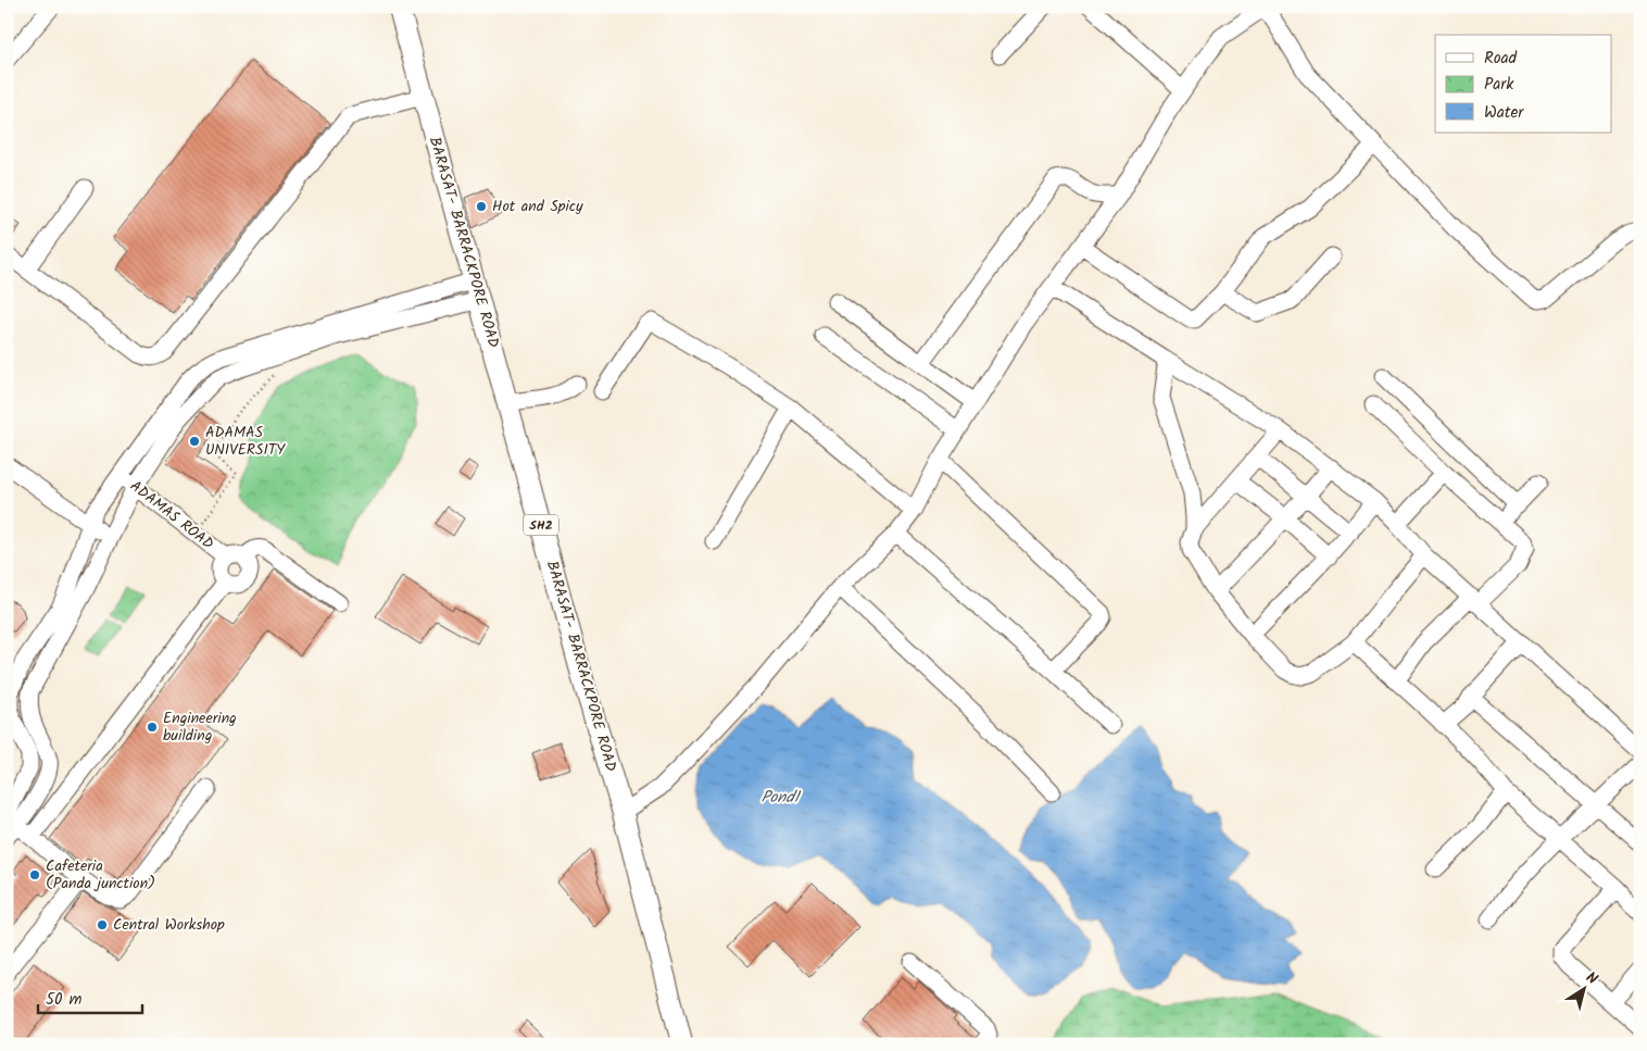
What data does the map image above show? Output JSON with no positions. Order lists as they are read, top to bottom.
{
  "streets": {
    "main road": ["BARASAT- BARRACKPORE ROAD", "SH2"],
    "street": ["ADAMAS ROAD"]
  },
  "water": ["Pond1"],
  "places": [
    "Hot and Spicy",
    "ADAMAS UNIVERSITY",
    "Engineering building",
    "Cafeteria (Panda junction)",
    "Central Workshop"
  ],
  "legend": ["Road", "Park", "Water"],
  "scale_bar": "50 m",
  "north": "top right"
}
